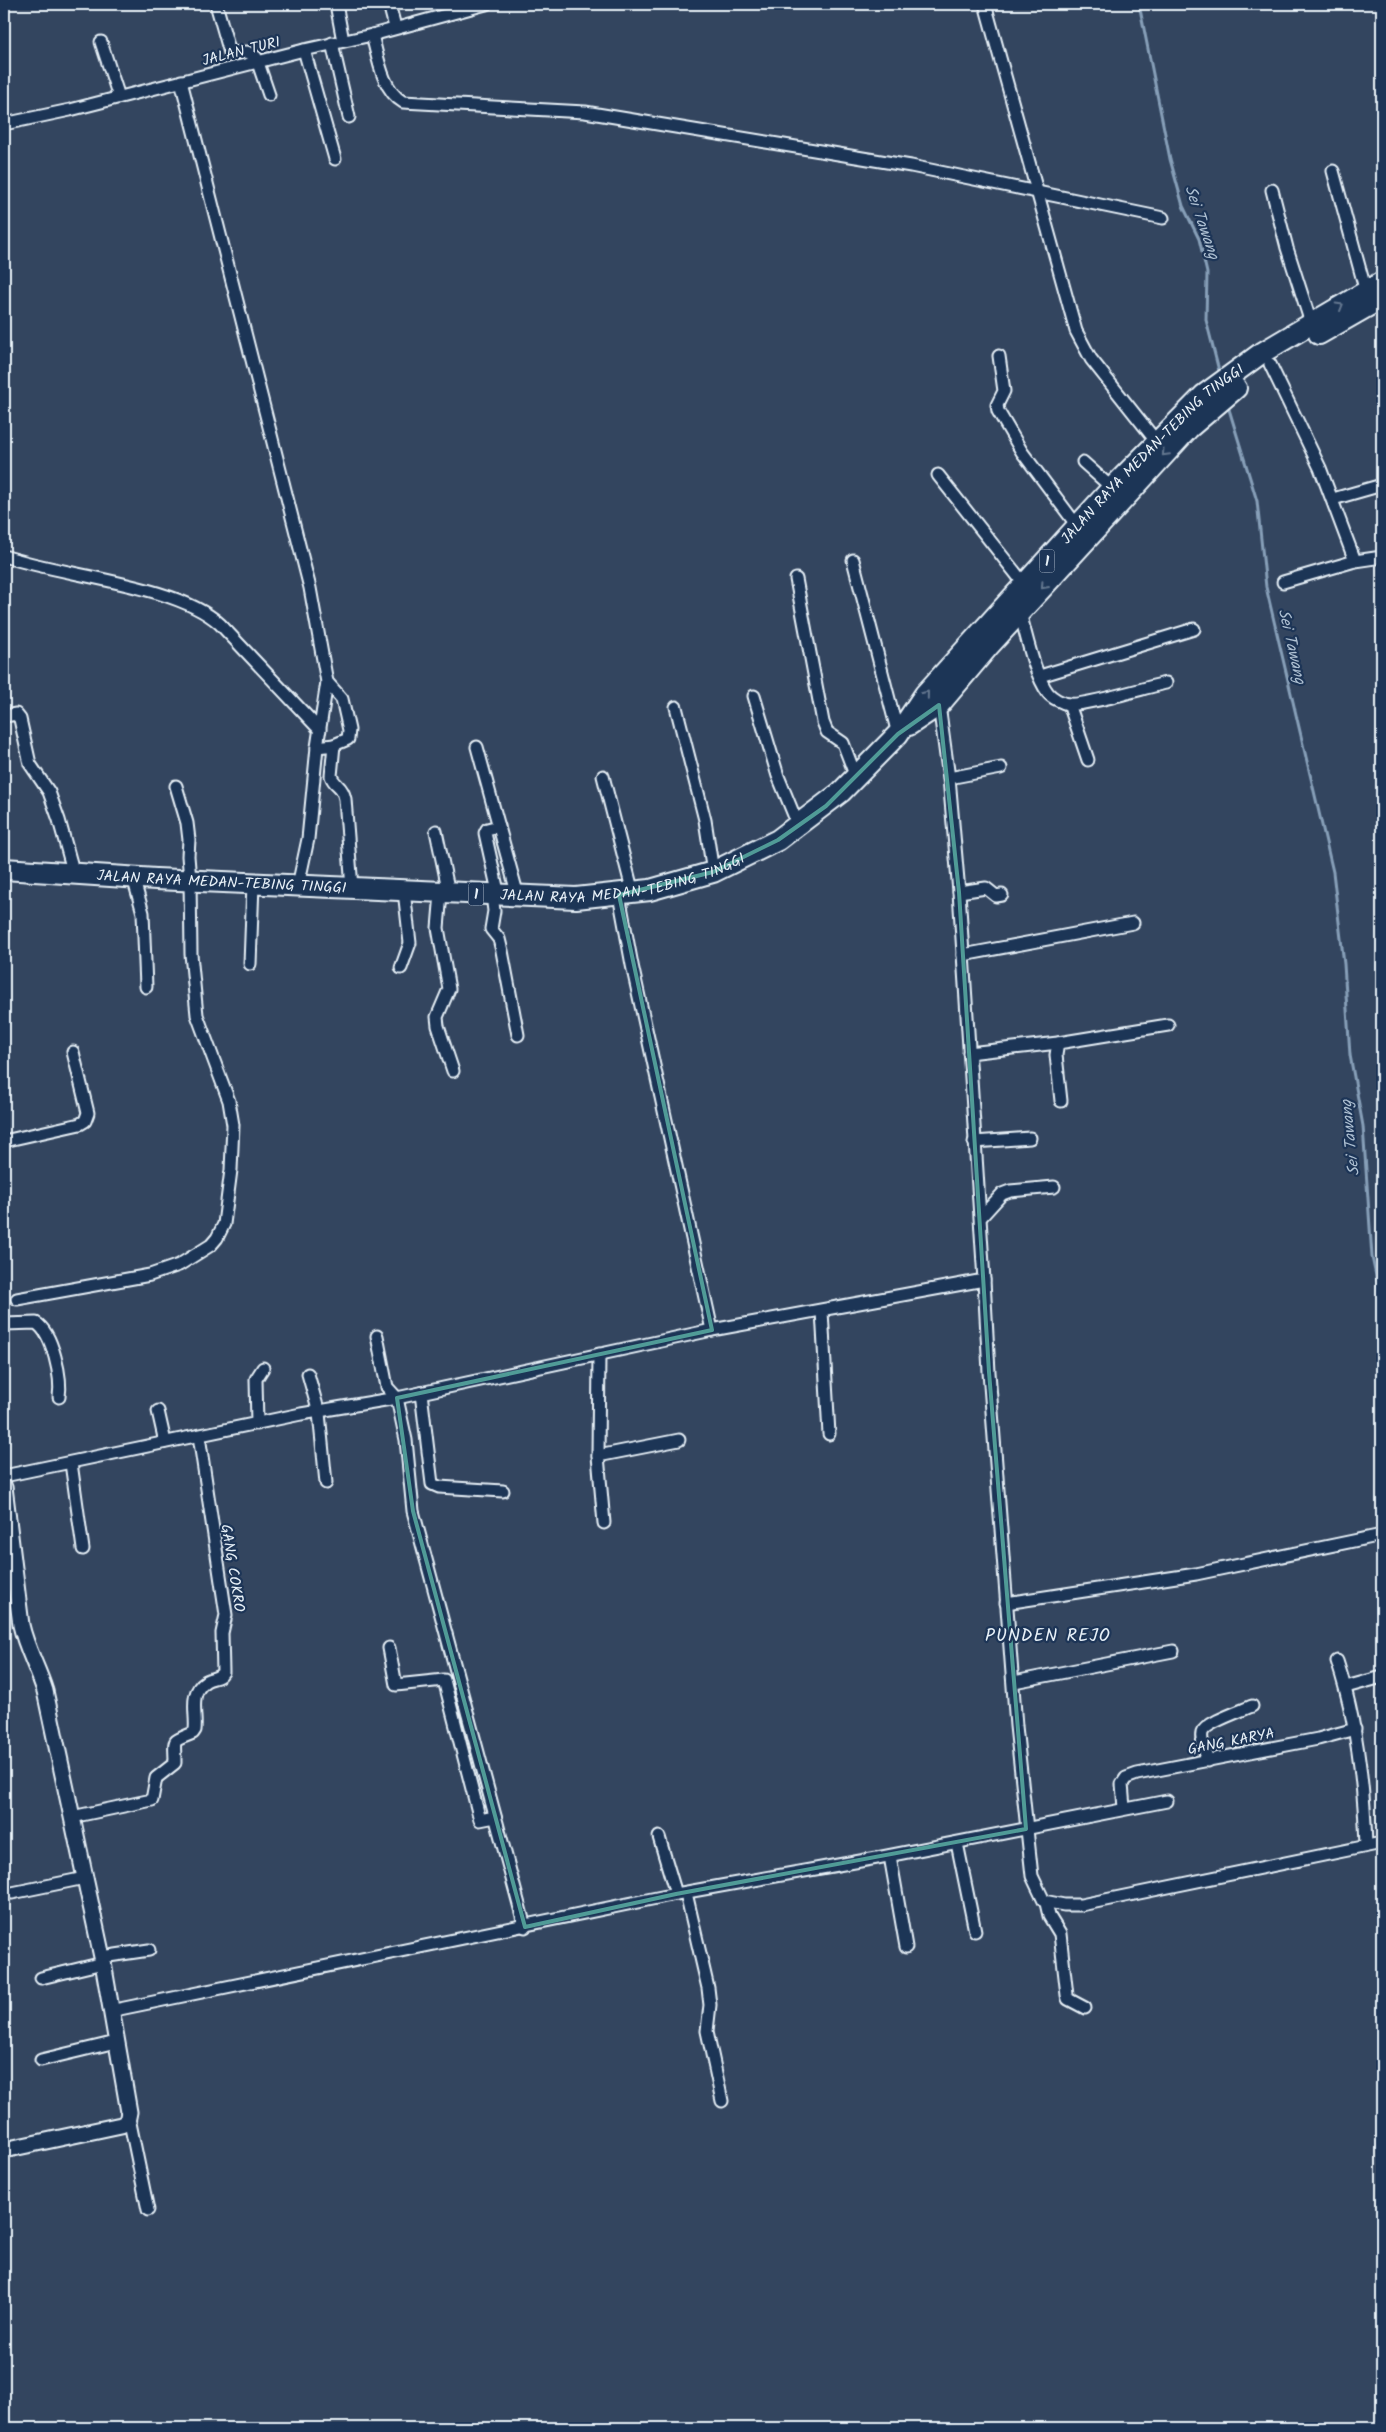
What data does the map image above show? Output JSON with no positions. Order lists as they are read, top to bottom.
{
  "streets": {
    "highway": ["JALAN RAYA MEDAN-TEBING TINGGI", "1"],
    "street": ["JALAN TURI", "GANG COKRO", "GANG KARYA"]
  },
  "districts": ["PUNDEN REJO"],
  "water": ["Sei Tawang"]
}
